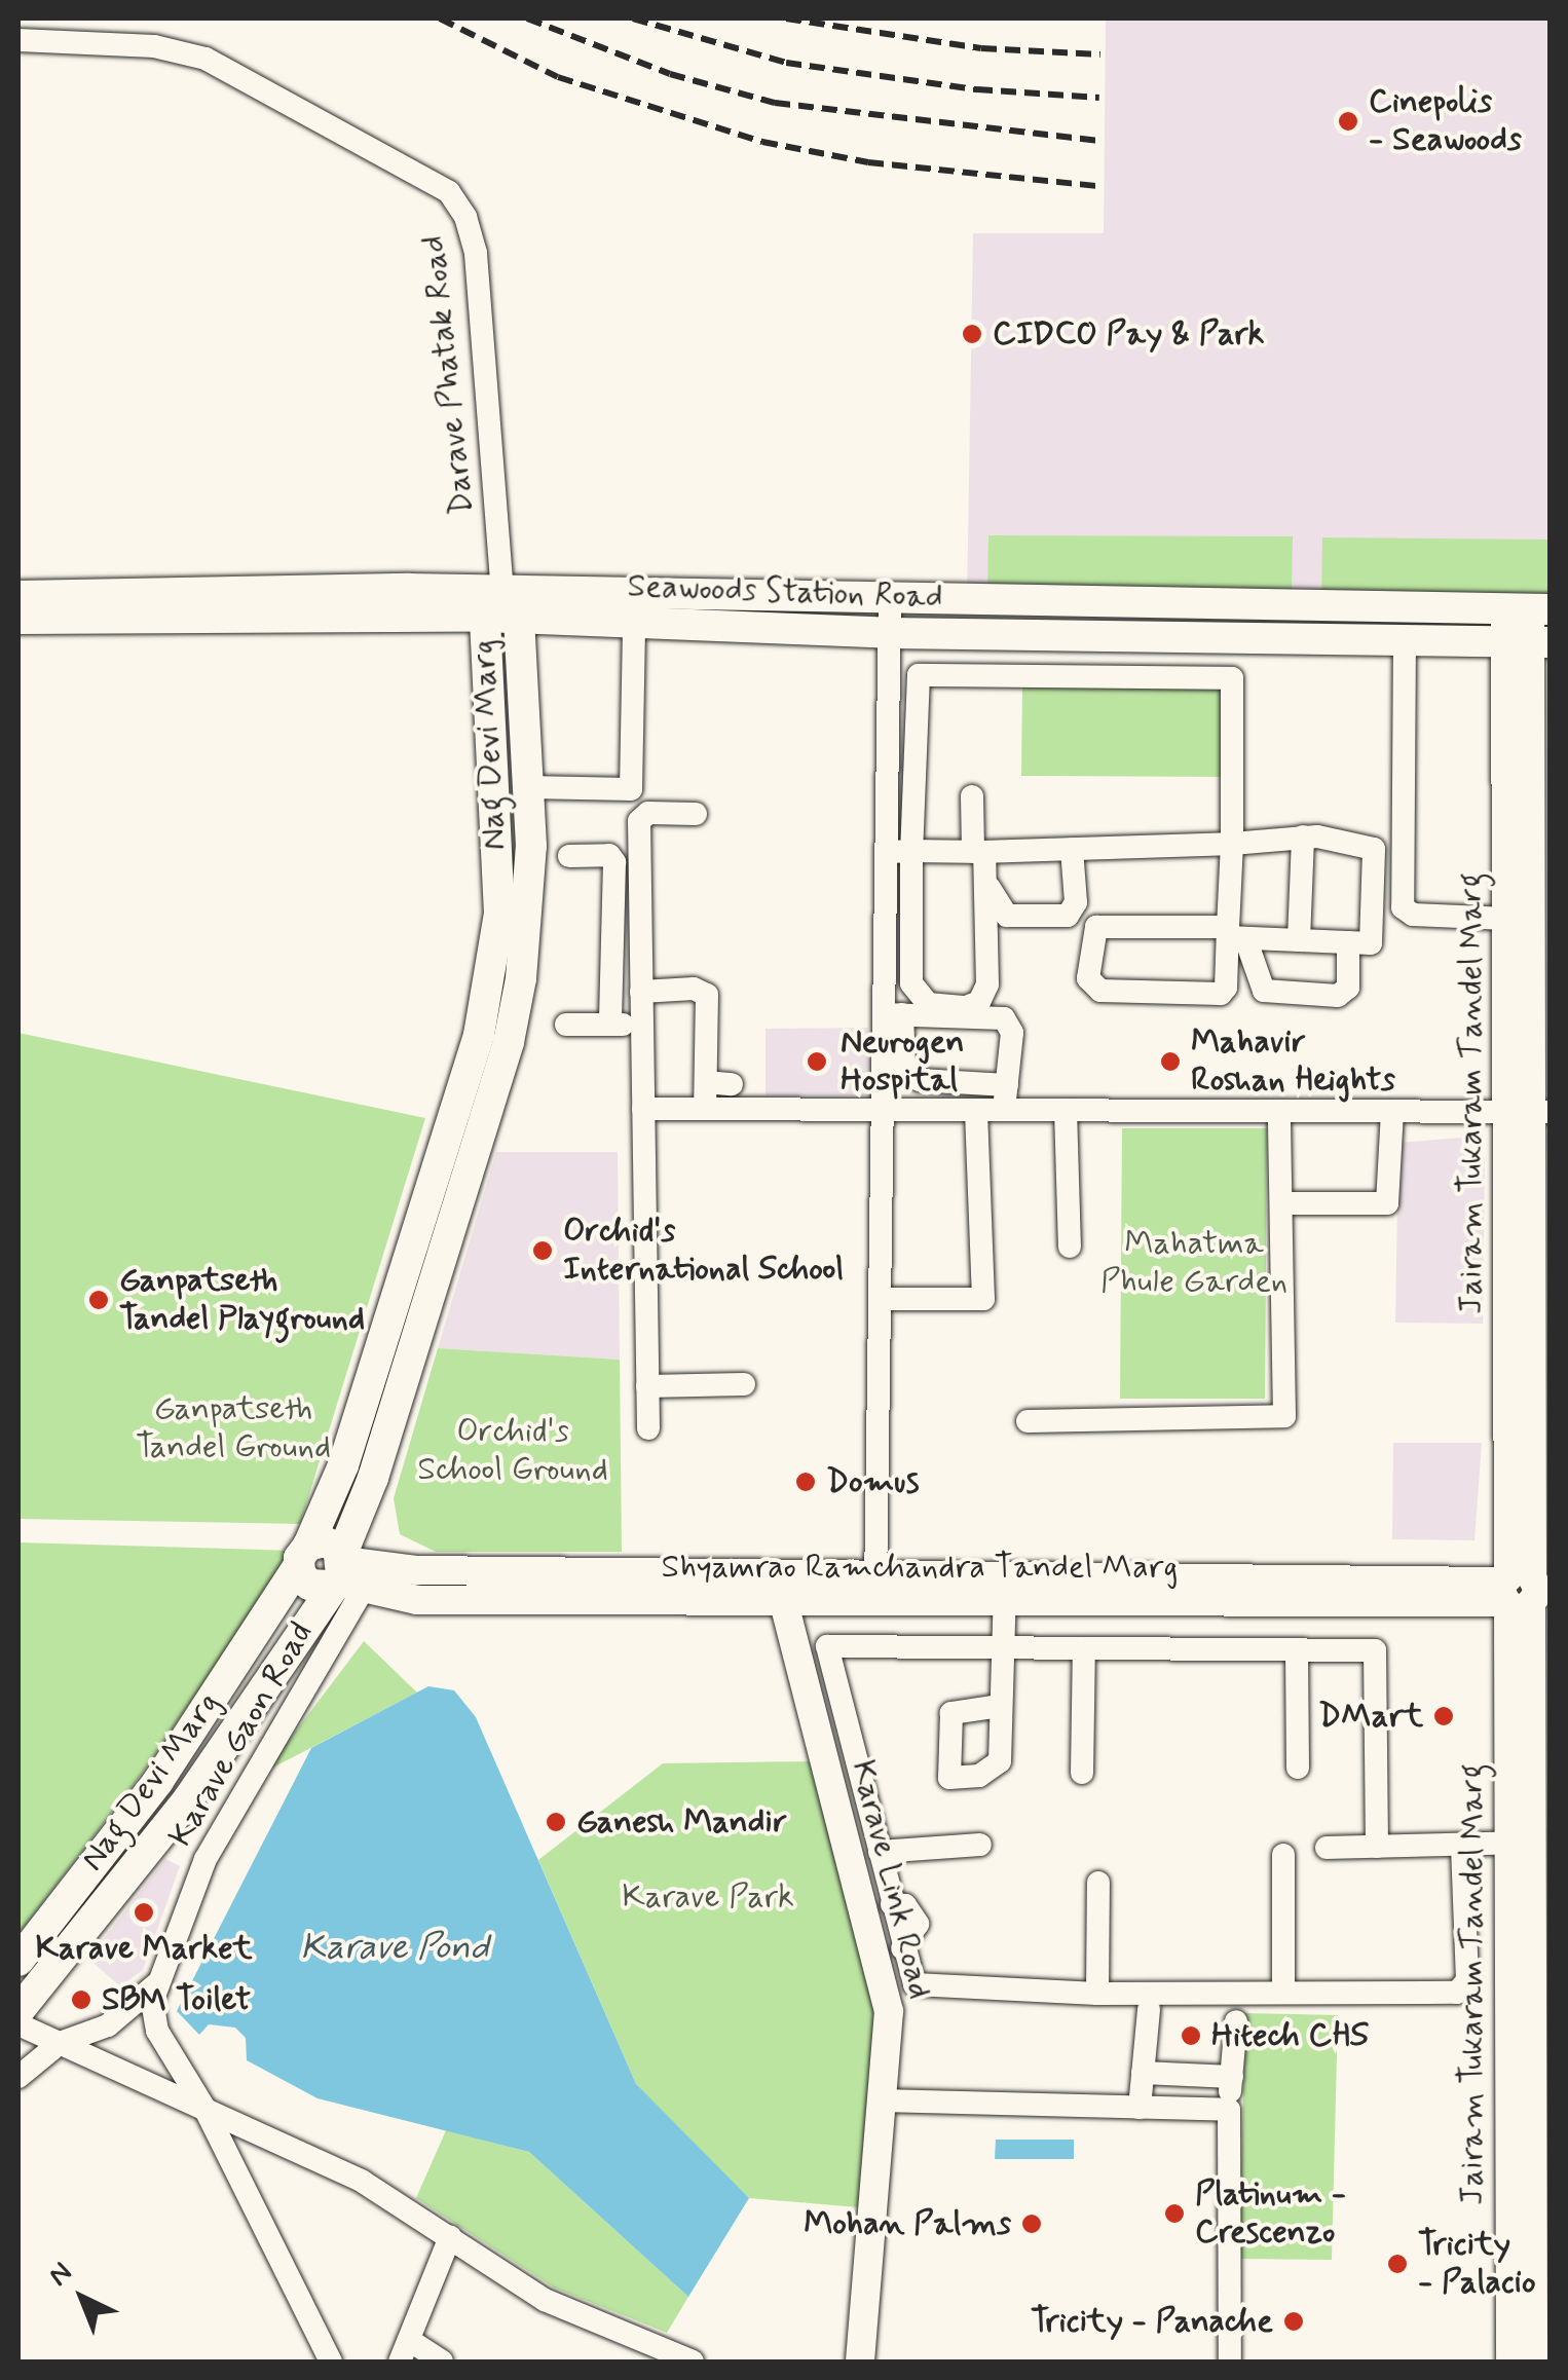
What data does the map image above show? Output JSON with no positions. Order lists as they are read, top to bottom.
{
  "streets": {
    "main road": ["Seawoods Station Road", "Nag Devi Marg"],
    "street": [
      "Darave Phatak Road",
      "Jairam Tukaram Tandel Marg",
      "Shyamrao Ramchandra Tandel Marg",
      "Karave Gaon Road",
      "Karave Link Road"
    ]
  },
  "crossings": [
    ["Darave Phatak Road", "Seawoods Station Road"],
    ["Darave Phatak Road", "Nag Devi Marg"],
    ["Seawoods Station Road", "Nag Devi Marg"],
    ["Seawoods Station Road", "Jairam Tukaram Tandel Marg"],
    ["Nag Devi Marg", "Shyamrao Ramchandra Tandel Marg"],
    ["Nag Devi Marg", "Karave Gaon Road"],
    ["Jairam Tukaram Tandel Marg", "Shyamrao Ramchandra Tandel Marg"],
    ["Shyamrao Ramchandra Tandel Marg", "Karave Gaon Road"],
    ["Shyamrao Ramchandra Tandel Marg", "Karave Link Road"]
  ],
  "water": ["Karave Pond"],
  "parks": [
    "Mahatma Phule Garden",
    "Ganpatseth Tandel Ground",
    "Orchid's School Ground",
    "Karave Park"
  ],
  "places": [
    "Cinepolis - Seawoods",
    "CIDCO Pay & Park",
    "Neurogen Hospital",
    "Mahavir Roshan Heights",
    "Orchid's International School",
    "Ganpatseth Tandel Playground",
    "Domus",
    "DMart",
    "Ganesh Mandir",
    "Karave Market",
    "SBM Toilet",
    "Hitech CHS",
    "Platinum - Crescenzo",
    "Mohan Palms",
    "Tricity - Palacio",
    "Tricity - Panache"
  ],
  "north": "top left"
}
